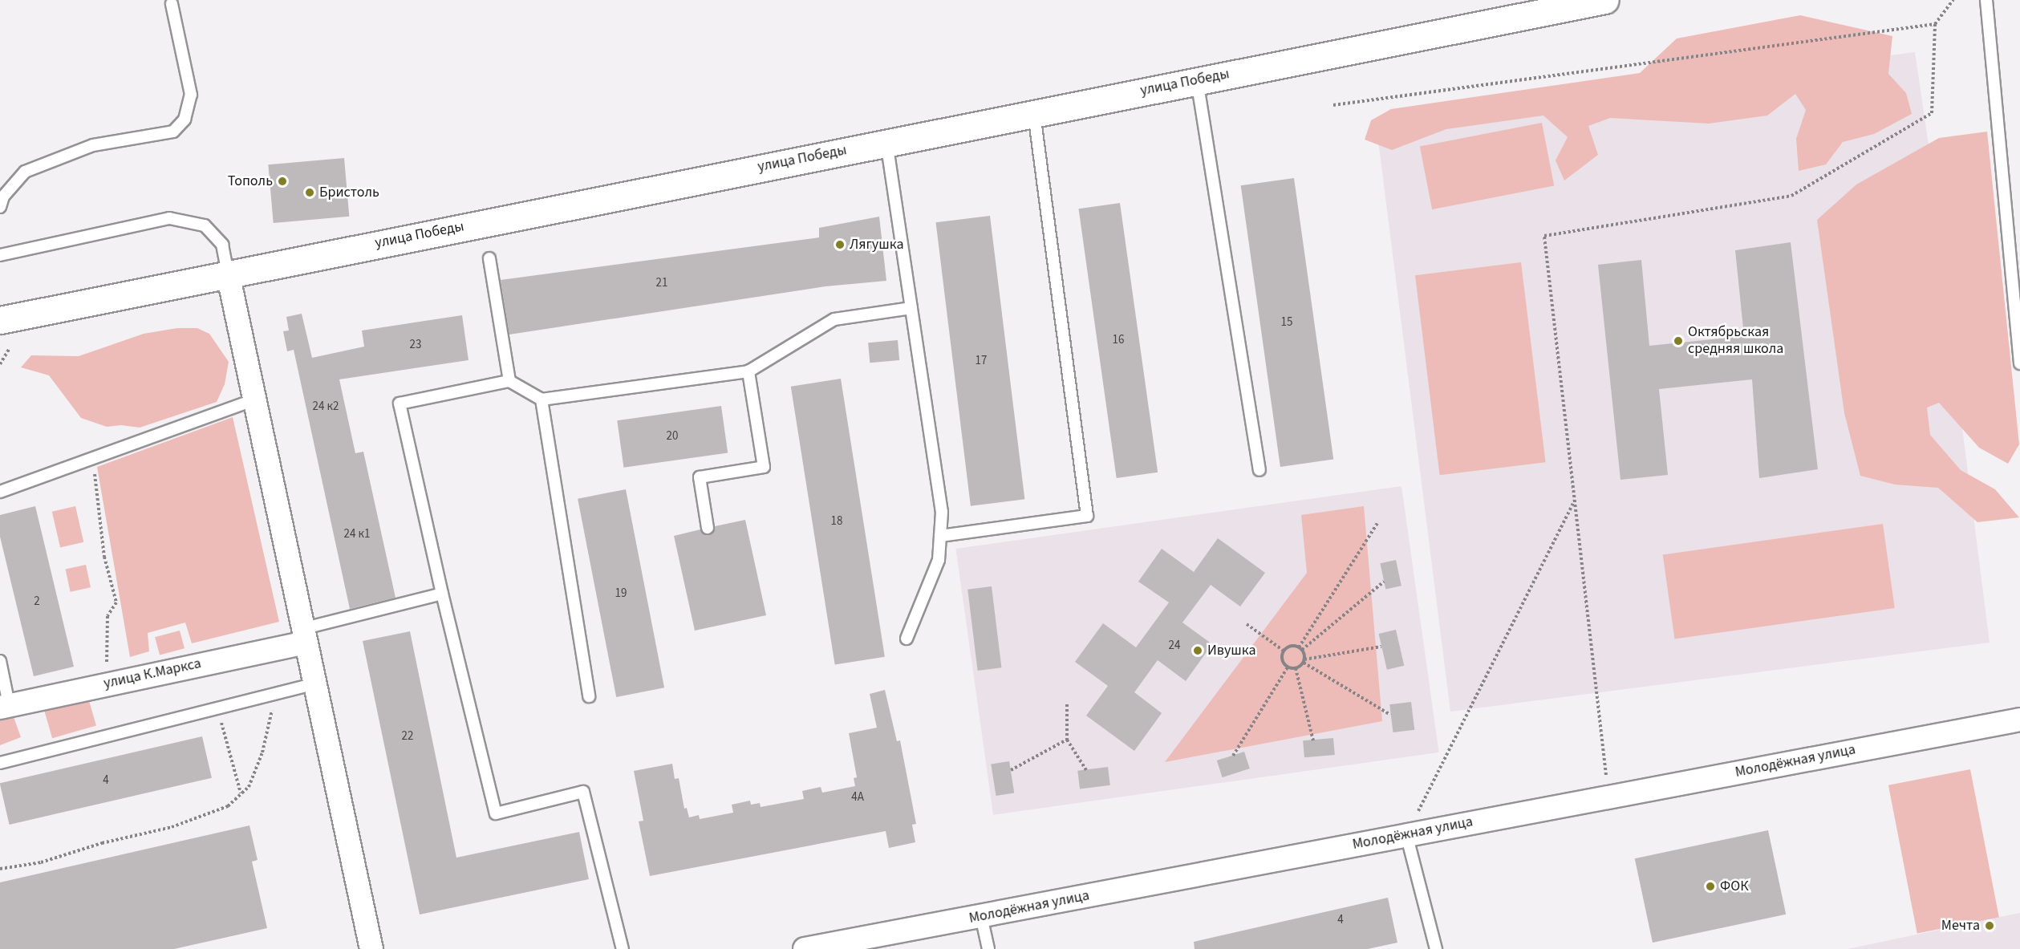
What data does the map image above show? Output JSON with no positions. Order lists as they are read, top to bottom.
{
  "streets": {
    "street": ["улица Победы", "улица К.Маркса", "Молодёжная улица"]
  },
  "places": [
    "Тополь",
    "Бристоль",
    "Лягушка",
    "Октябрьская средняя школа",
    "Ивушка",
    "ФОК",
    "Мечта"
  ],
  "house_numbers": [
    "21",
    "15",
    "16",
    "23",
    "17",
    "24 к2",
    "20",
    "18",
    "24 к1",
    "19",
    "2",
    "24",
    "22",
    "4",
    "4А",
    "4"
  ]
}
